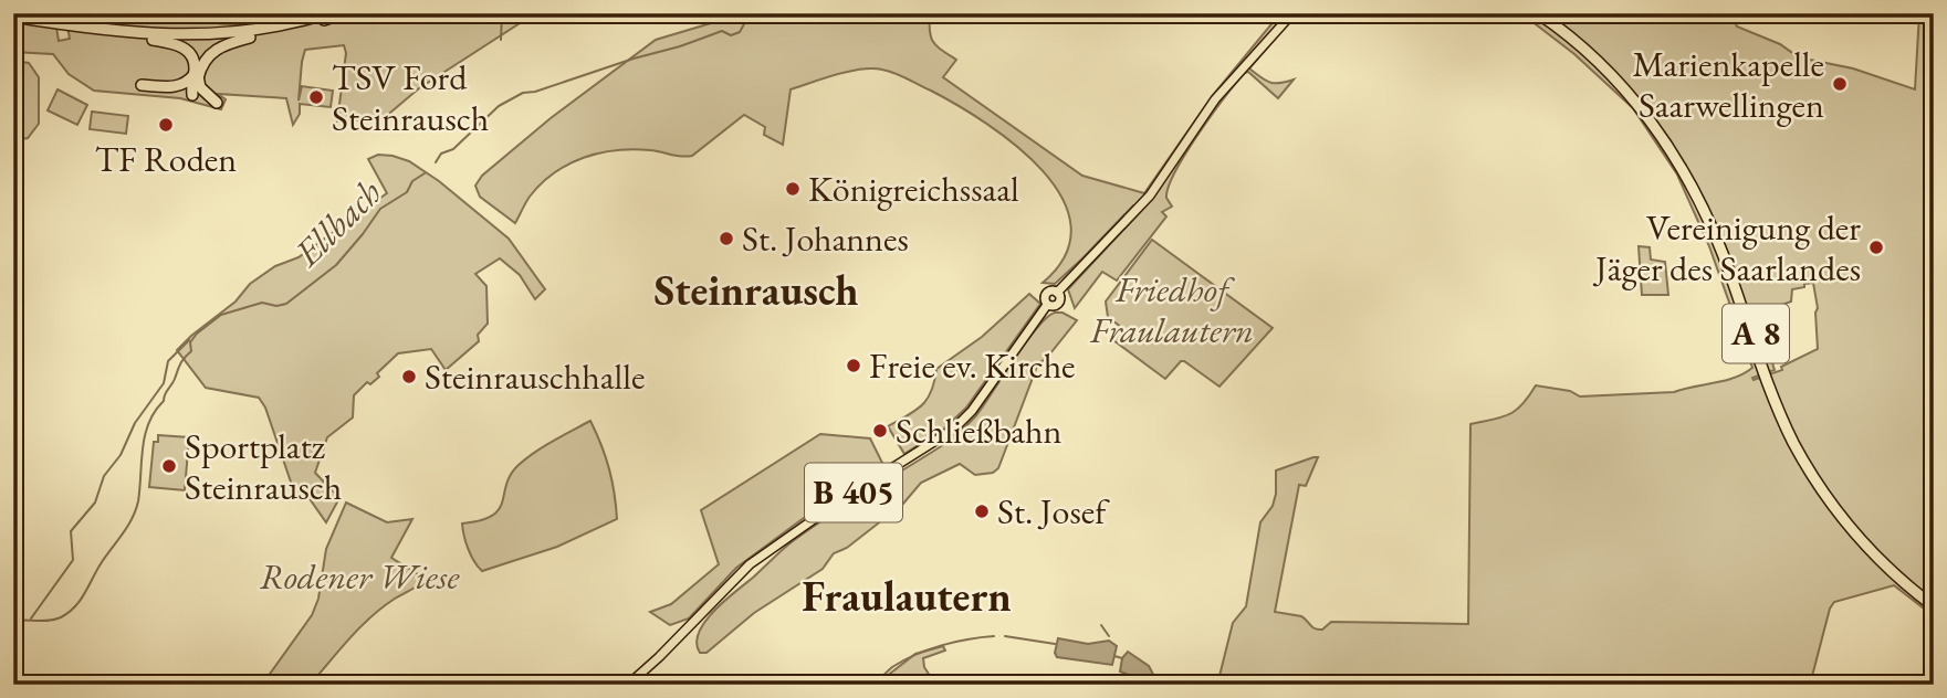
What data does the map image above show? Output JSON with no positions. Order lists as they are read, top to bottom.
{
  "streets": {
    "highway": ["A 8"],
    "main road": ["B 405"]
  },
  "districts": ["Steinrausch", "Fraulautern"],
  "water": ["Ellbach"],
  "parks": ["Friedhof Fraulautern", "Rodener Wiese"],
  "places": [
    "Marienkapelle Saarwellingen",
    "TSV Ford Steinrausch",
    "TF Roden",
    "Königreichssaal",
    "St. Johannes",
    "Vereinigung der Jäger des Saarlandes",
    "Freie ev. Kirche",
    "Steinrauschhalle",
    "Schließbahn",
    "Sportplatz Steinrausch",
    "St. Josef"
  ]
}
